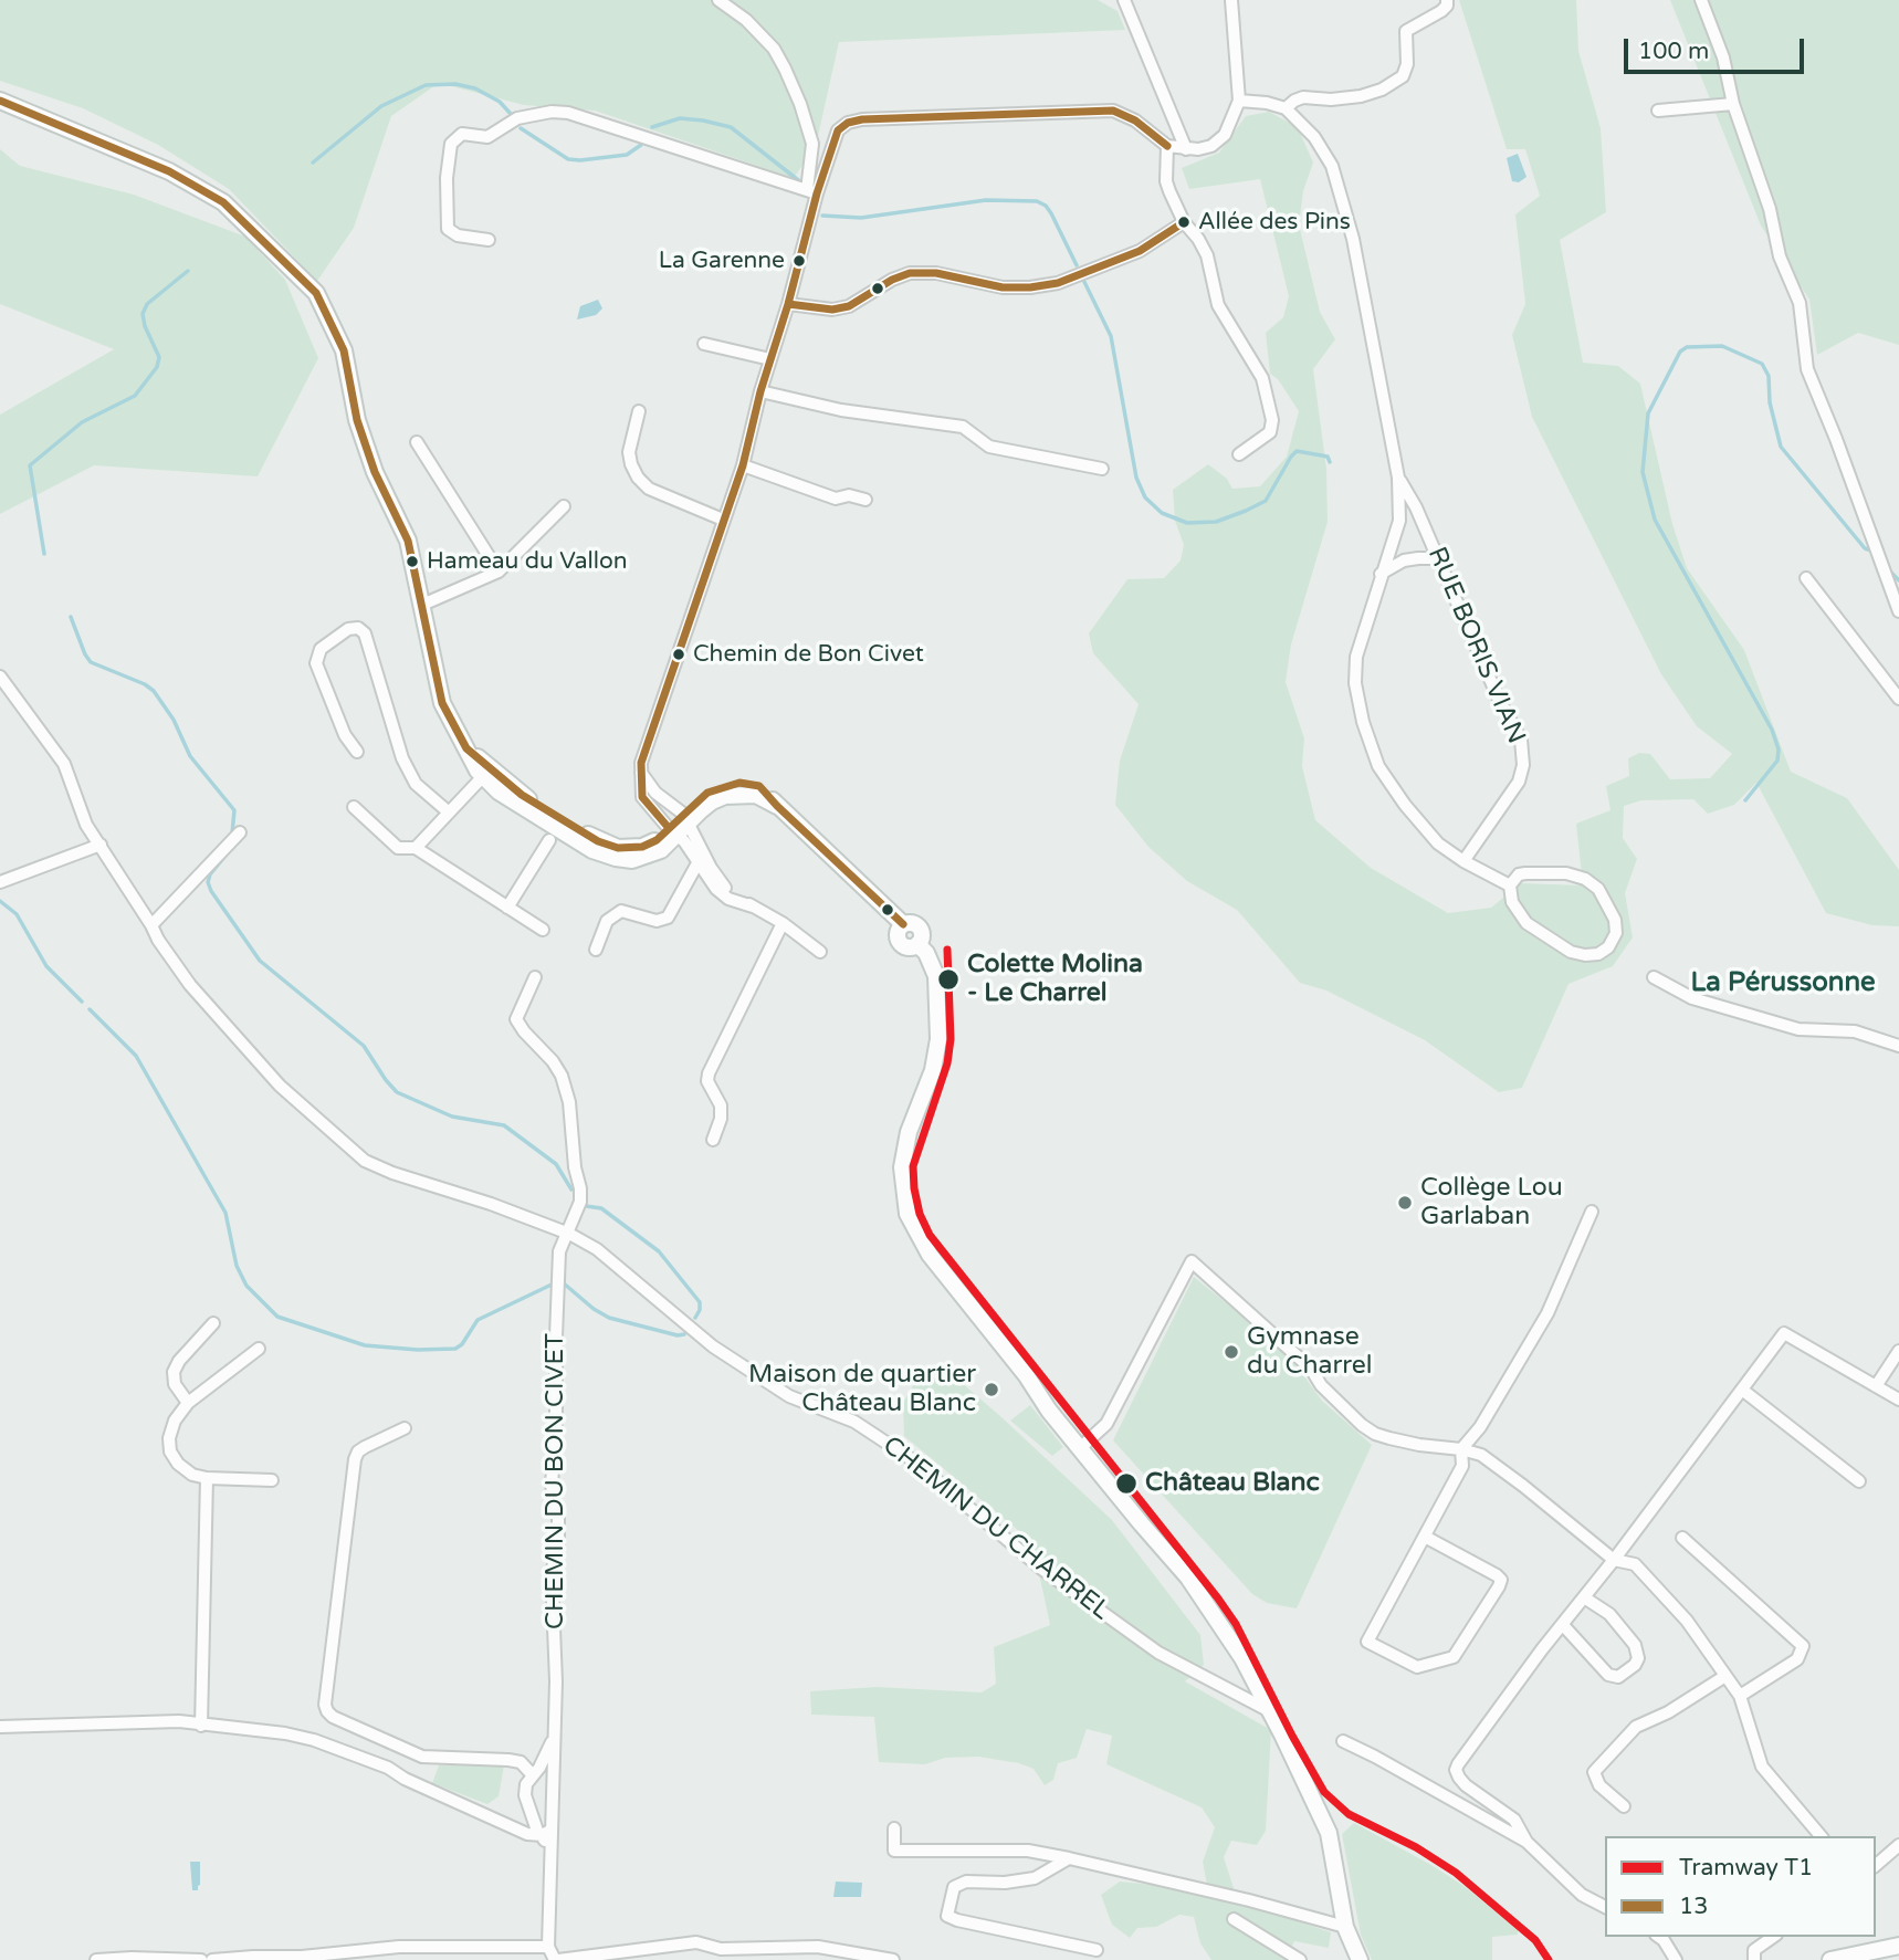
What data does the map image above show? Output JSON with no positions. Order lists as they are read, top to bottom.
{
  "streets": {
    "street": ["RUE BORIS VIAN", "CHEMIN DU BON CIVET", "CHEMIN DU CHARREL"]
  },
  "crossings": [
    ["CHEMIN DU BON CIVET", "CHEMIN DU CHARREL"]
  ],
  "districts": ["La Pérussonne"],
  "places": [
    "Allée des Pins",
    "La Garenne",
    "Hameau du Vallon",
    "Chemin de Bon Civet",
    "Colette Molina - Le Charrel",
    "Collège Lou Garlaban",
    "Gymnase du Charrel",
    "Maison de quartier Château Blanc",
    "Château Blanc"
  ],
  "lines": ["transit line 13", "tram line T1"],
  "legend": ["Tramway T1", "13"],
  "scale_bar": "100 m"
}
